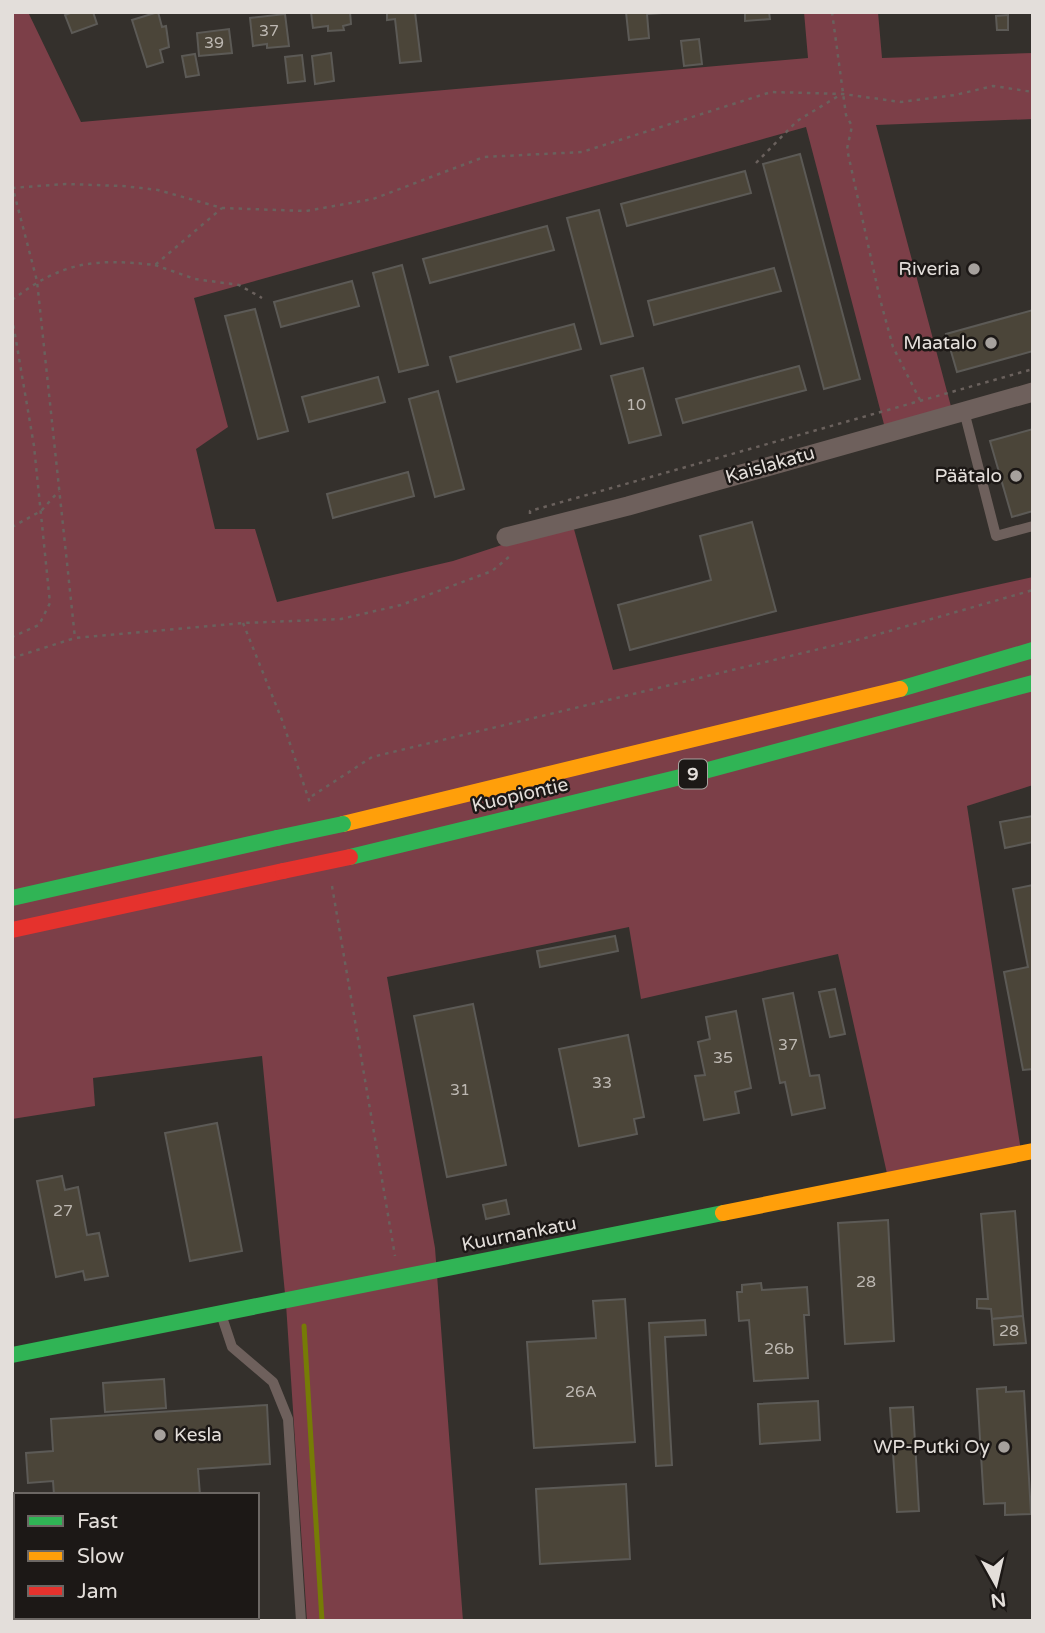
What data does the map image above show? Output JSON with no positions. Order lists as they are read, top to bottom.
{
  "streets": {
    "main road": ["9", "Kuopiontie", "Kuurnankatu"],
    "street": ["Kaislakatu"]
  },
  "places": [
    "Riveria",
    "Maatalo",
    "Päätalo",
    "Kesla",
    "WP-Putki Oy"
  ],
  "house_numbers": [
    "37",
    "39",
    "10",
    "37",
    "35",
    "33",
    "31",
    "27",
    "28",
    "28",
    "26b",
    "26A"
  ],
  "legend": ["Fast", "Slow", "Jam"],
  "north": "bottom"
}
